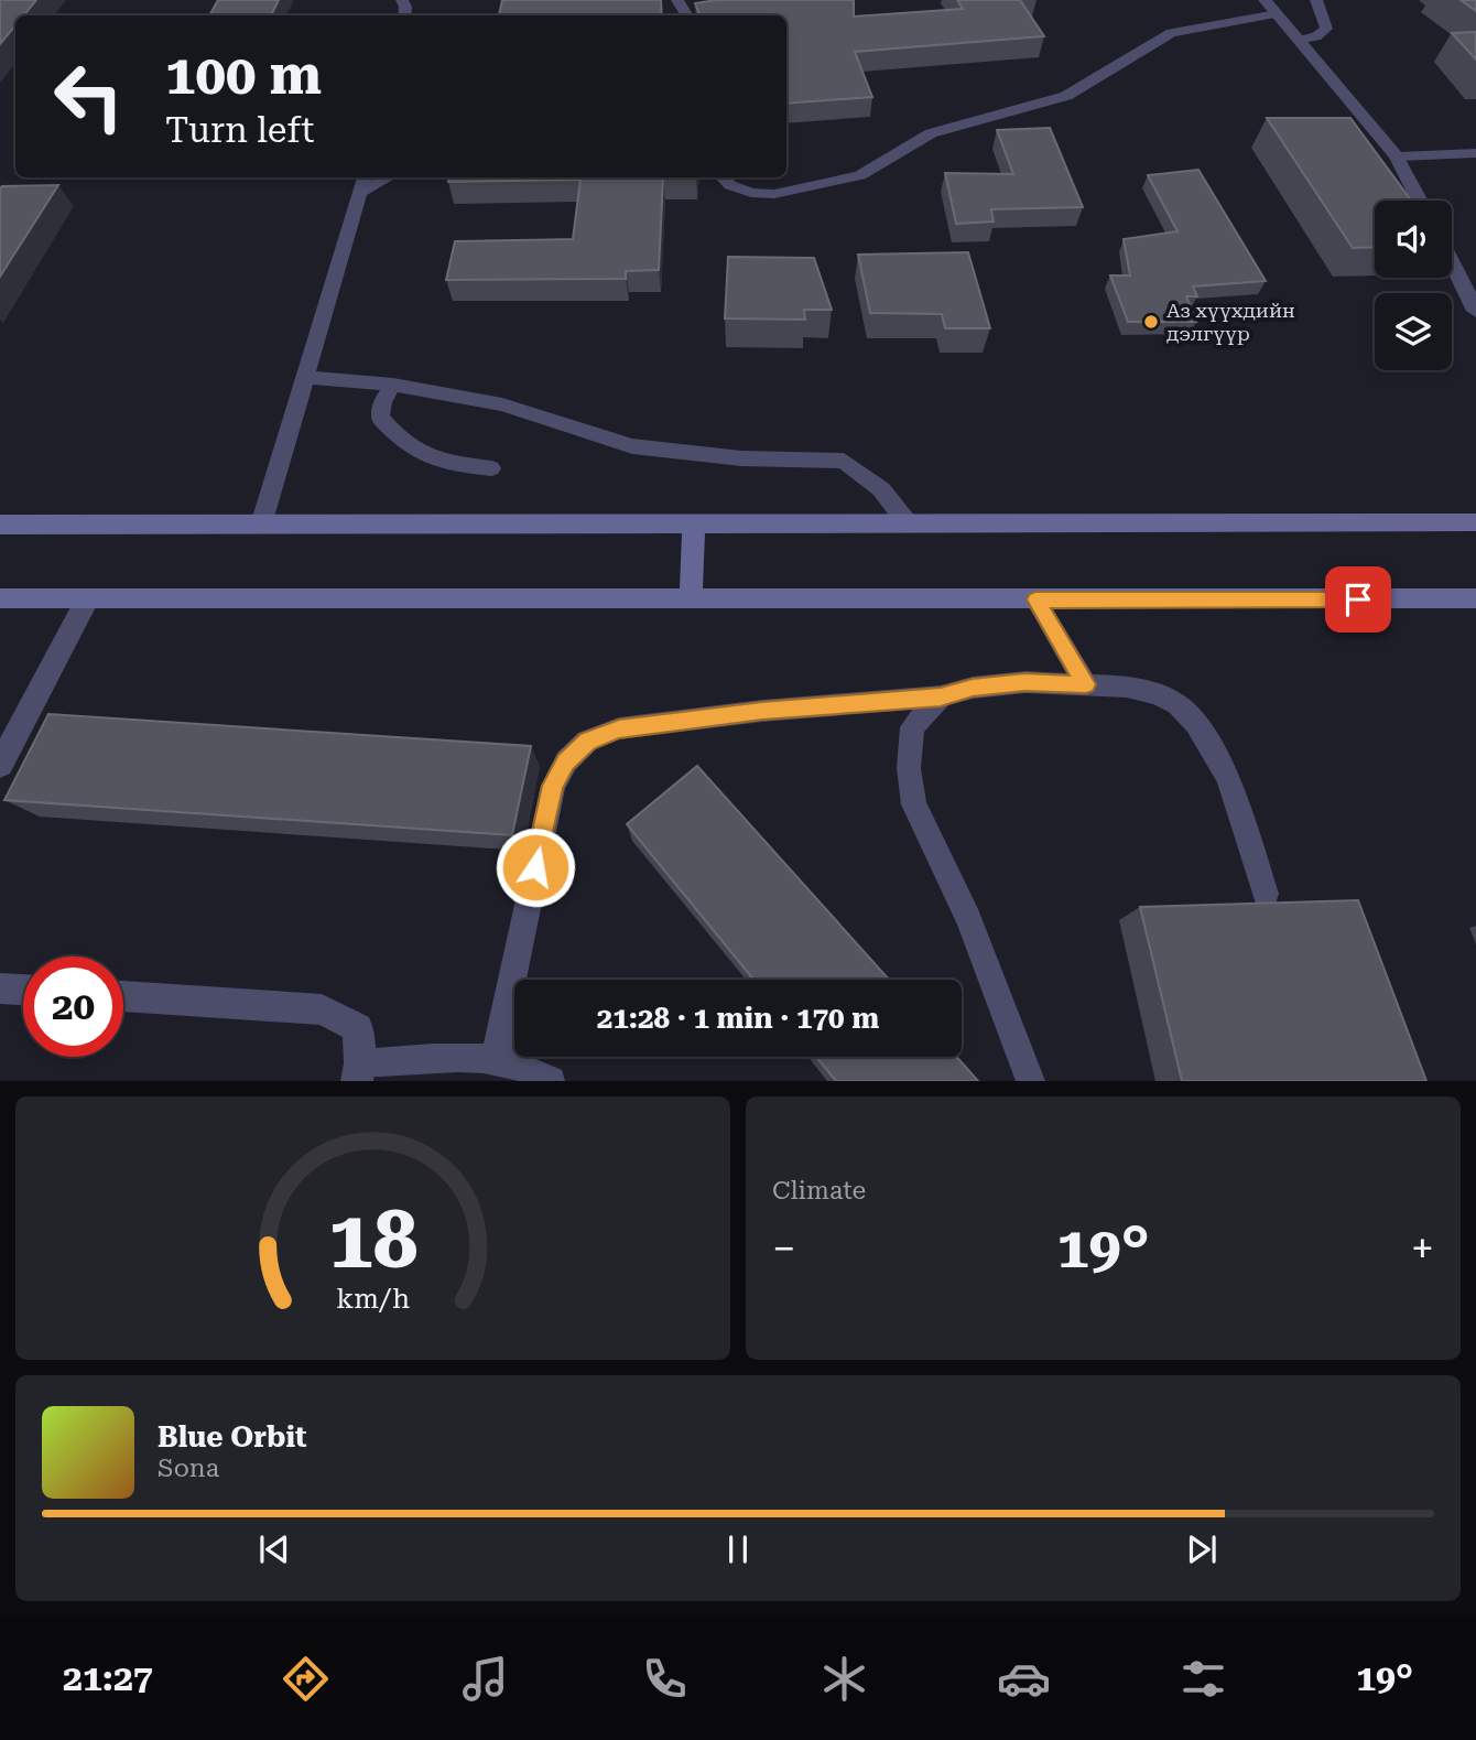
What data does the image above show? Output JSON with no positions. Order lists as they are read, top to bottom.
{
  "places": ["Аз хүүхдийн дэлгүүр"],
  "page": {
    "turn": ["100 m", "Turn left"],
    "limit": "20",
    "trip": "21:28 · 1 min · 170 m",
    "tile": "Climate",
    "heat": ["−", "19°", "+"],
    "song": ["Blue Orbit", "Sona"],
    "tabs": ["21:27", "19°"],
    "gauge": ["18", "km/h"]
  }
}
